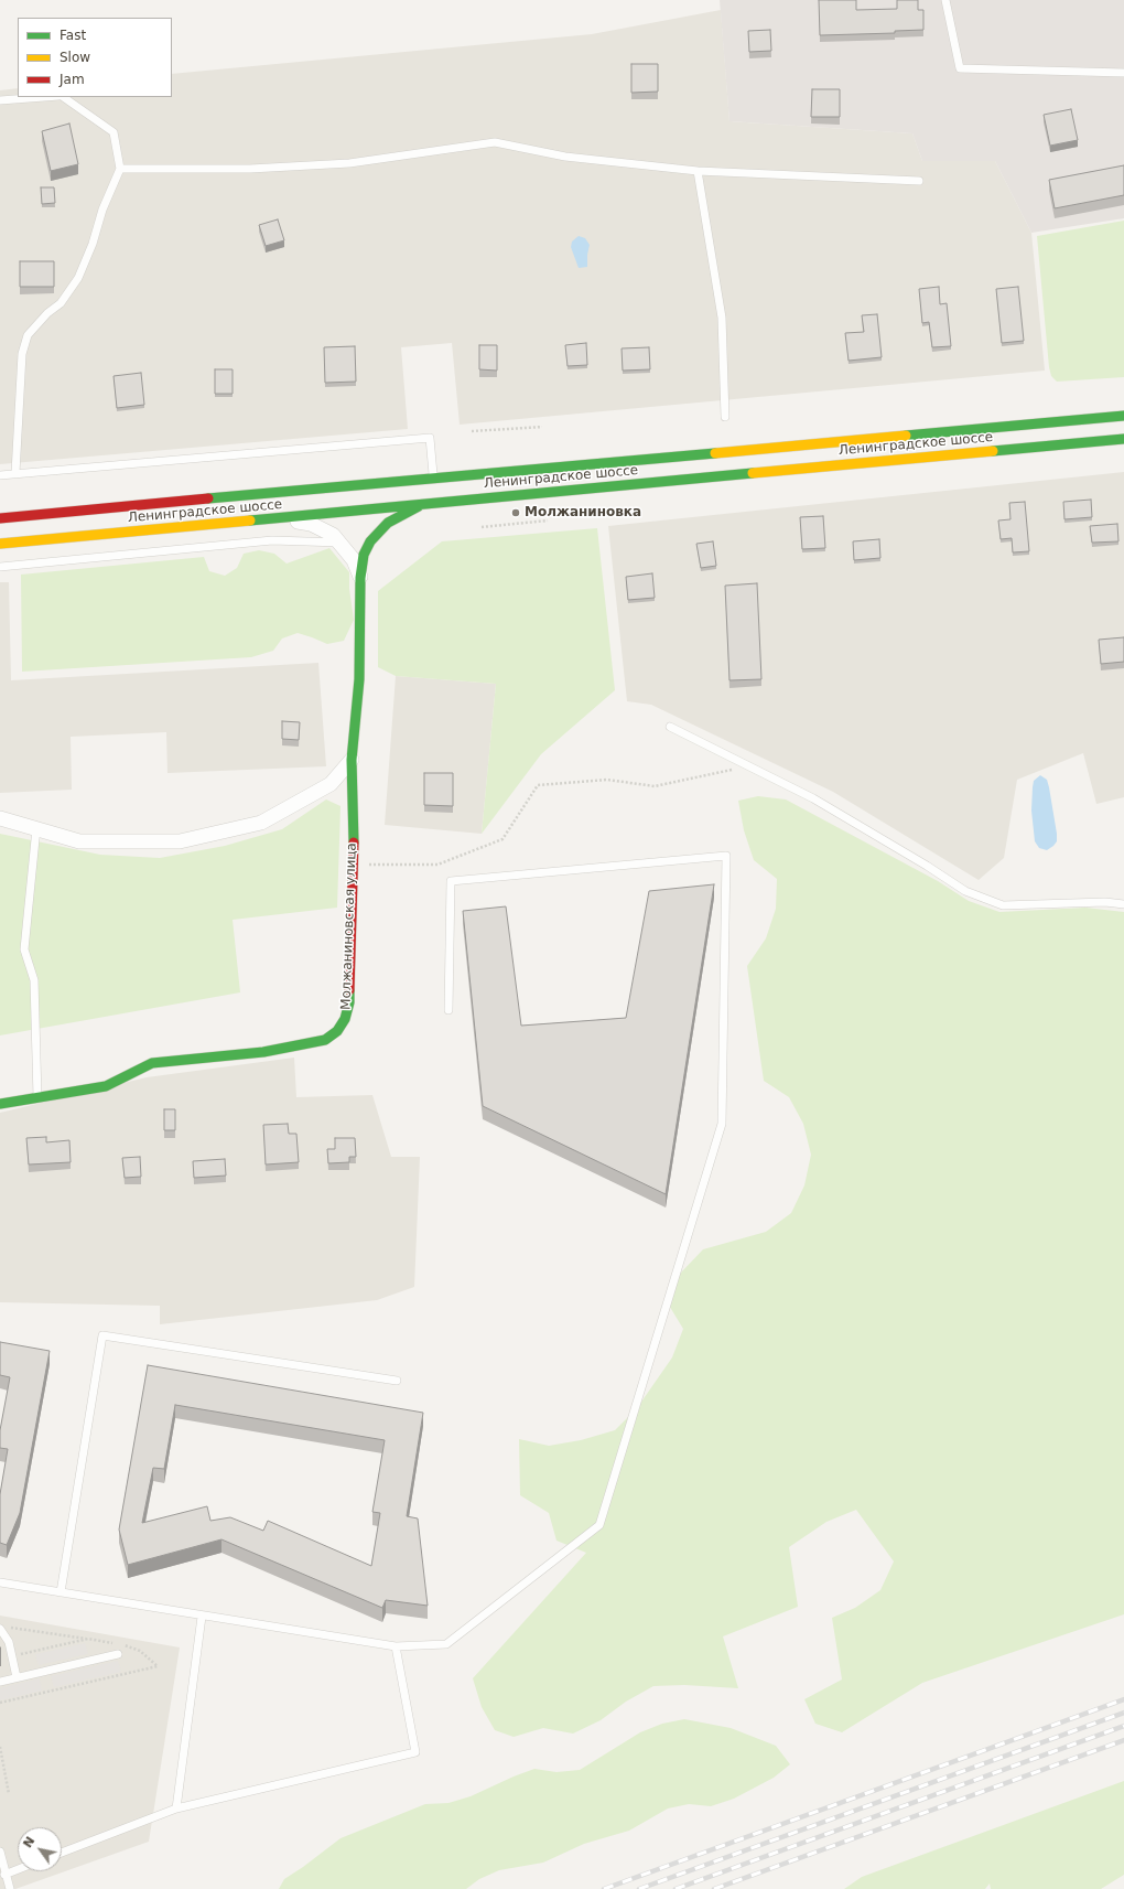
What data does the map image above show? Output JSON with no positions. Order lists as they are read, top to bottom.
{
  "streets": {
    "main road": ["Ленинградское шоссе", "Молжаниновская улица"]
  },
  "crossings": [
    ["Ленинградское шоссе", "Молжаниновская улица"]
  ],
  "places": ["Молжаниновка"],
  "legend": ["Fast", "Slow", "Jam"],
  "north": "top left"
}
